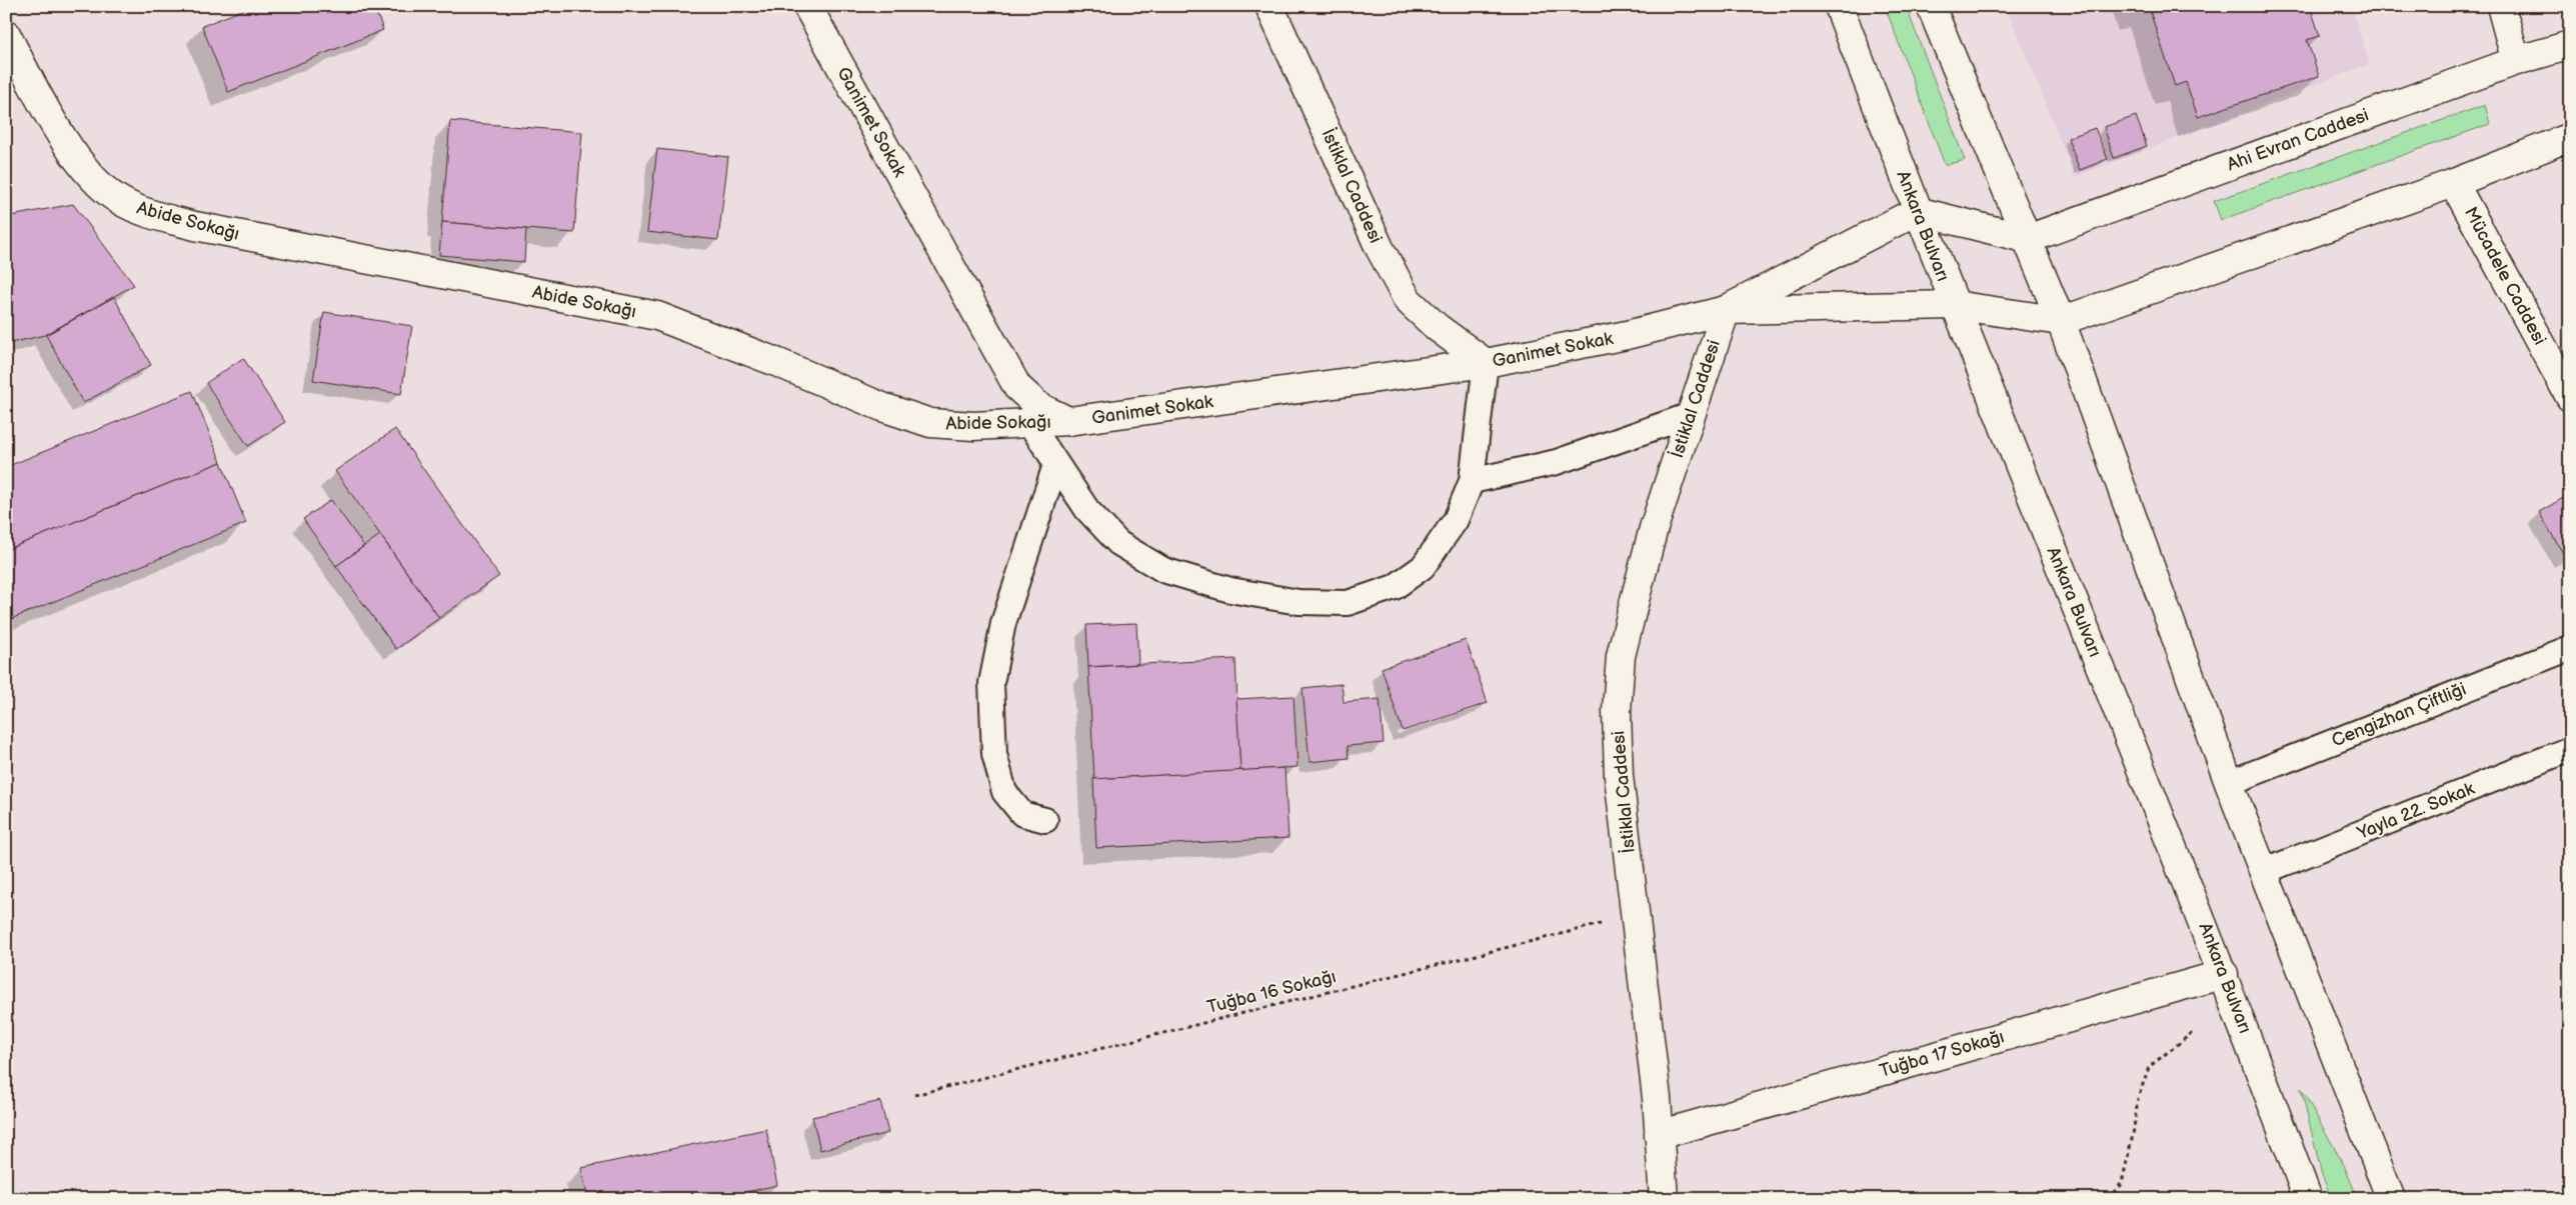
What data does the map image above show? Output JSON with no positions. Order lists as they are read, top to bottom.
{
  "streets": {
    "street": [
      "Ganimet Sokak",
      "Ahi Evran Caddesi",
      "İstiklal Caddesi",
      "Abide Sokağı",
      "Ankara Bulvarı",
      "Mücadele Caddesi",
      "Tuğba 17 Sokağı"
    ],
    "lane": ["Cengizhan Çiftliği", "Yayla 22. Sokak"],
    "path": ["Tuğba 16 Sokağı"]
  },
  "crossings": [
    ["Ganimet Sokak", "İstiklal Caddesi"],
    ["Ganimet Sokak", "Abide Sokağı"],
    ["Ganimet Sokak", "Ankara Bulvarı"],
    ["İstiklal Caddesi", "Tuğba 16 Sokağı"],
    ["İstiklal Caddesi", "Tuğba 17 Sokağı"],
    ["Ankara Bulvarı", "Tuğba 17 Sokağı"]
  ]
}
